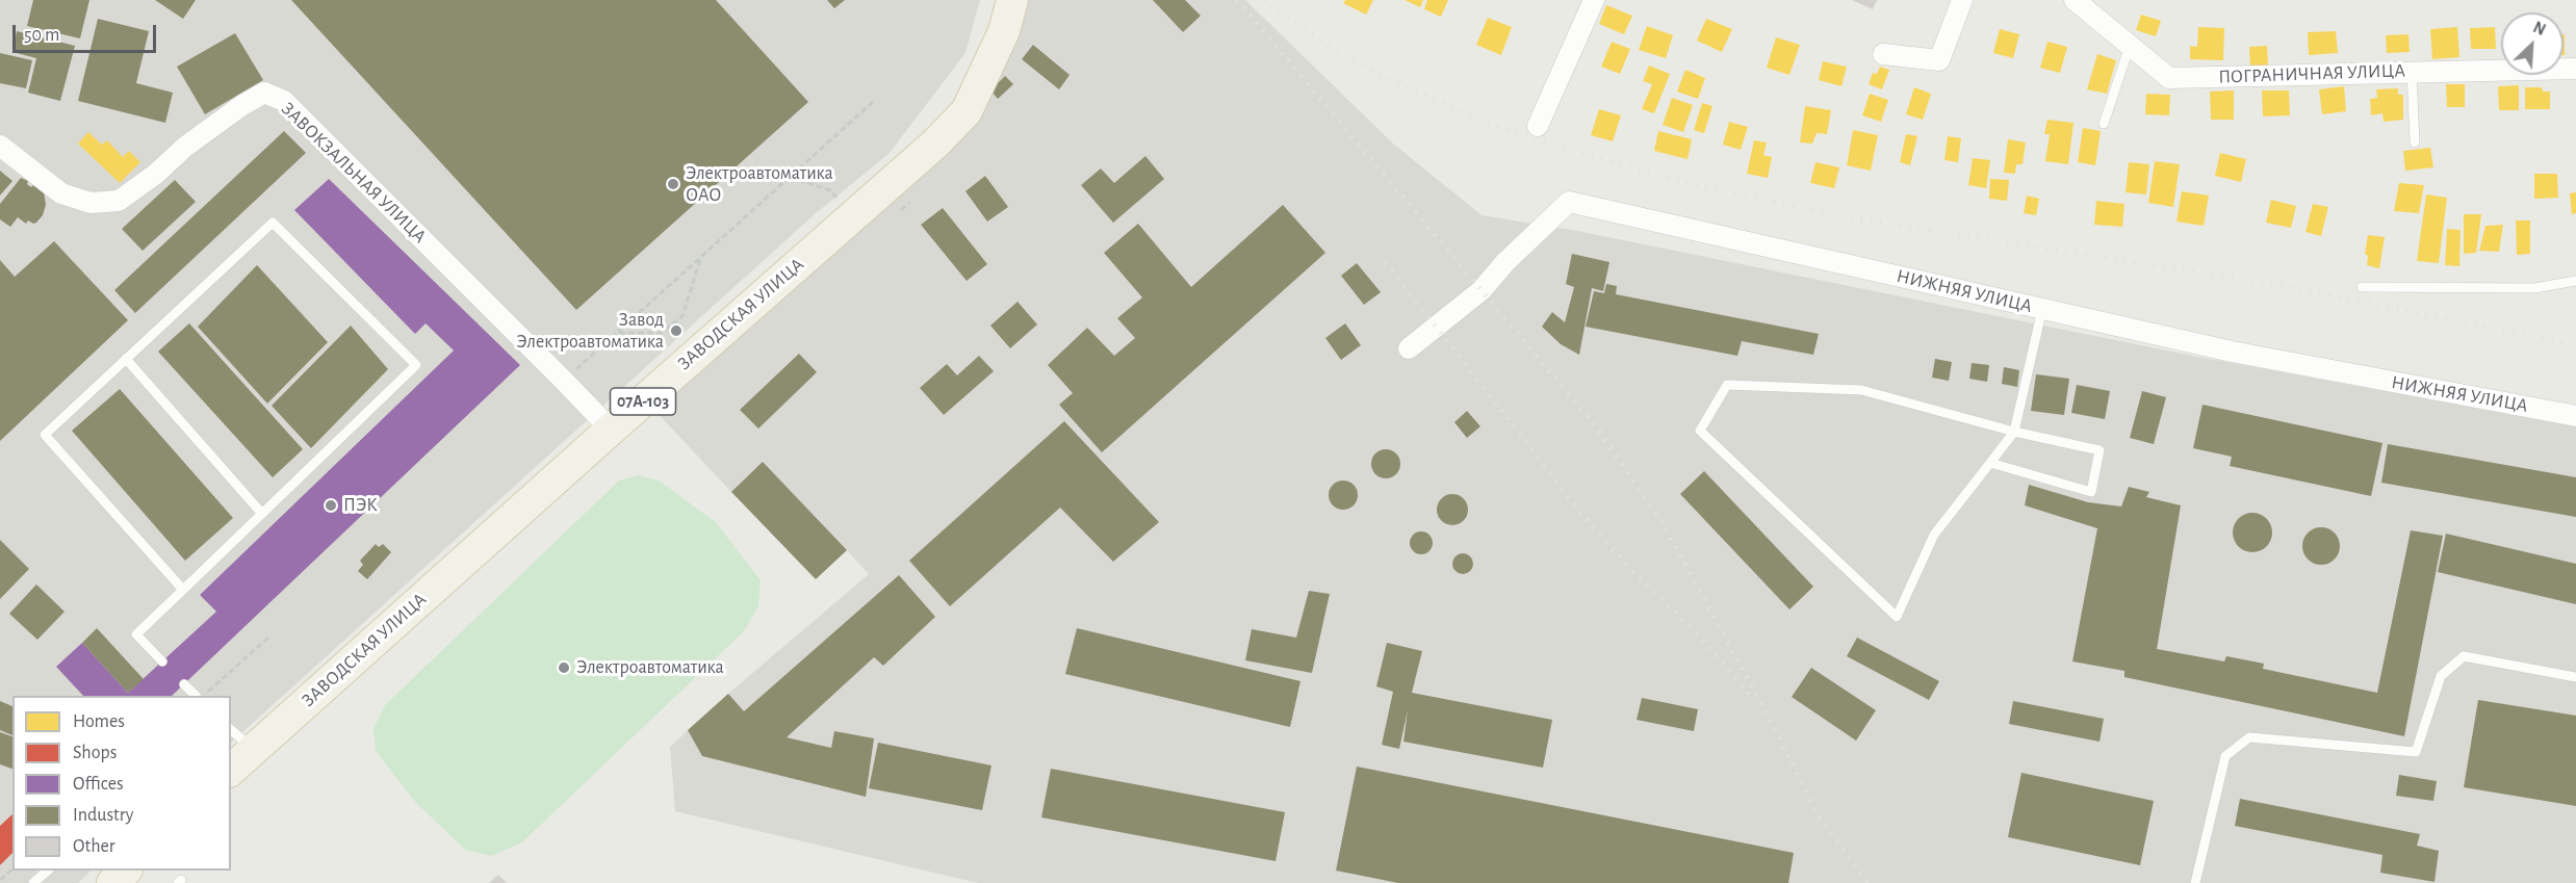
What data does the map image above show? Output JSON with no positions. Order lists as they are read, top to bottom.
{
  "streets": {
    "main road": ["ЗАВОДСКАЯ УЛИЦА", "07А-103"],
    "street": ["ПОГРАНИЧНАЯ УЛИЦА", "ЗАВОКЗАЛЬНАЯ УЛИЦА", "НИЖНЯЯ УЛИЦА"]
  },
  "crossings": [
    ["ЗАВОКЗАЛЬНАЯ УЛИЦА", "ЗАВОДСКАЯ УЛИЦА"]
  ],
  "places": [
    "Электроавтоматика ОАО",
    "Завод Электроавтоматика",
    "ПЭК",
    "Электроавтоматика"
  ],
  "legend": [
    "Homes",
    "Shops",
    "Offices",
    "Industry",
    "Other"
  ],
  "scale_bar": "50 m",
  "north": "top right"
}
